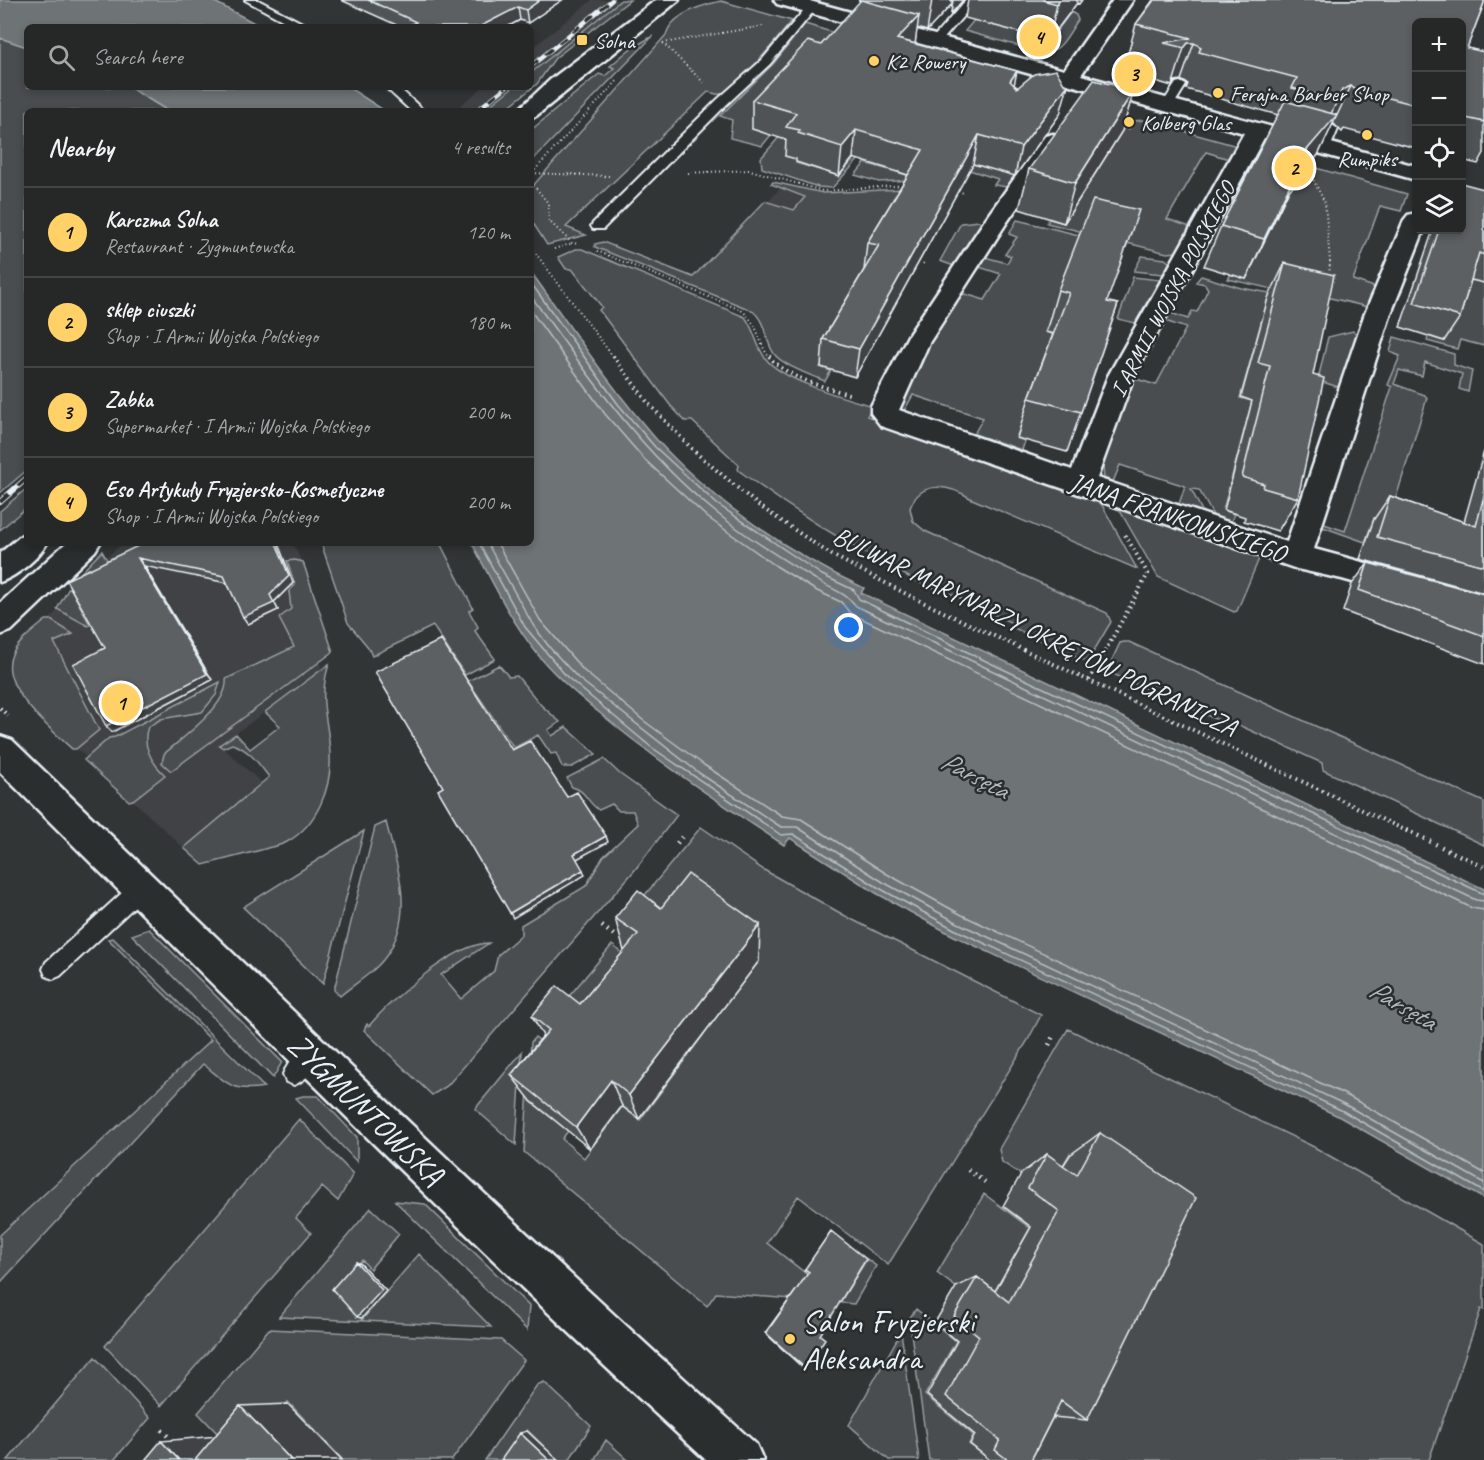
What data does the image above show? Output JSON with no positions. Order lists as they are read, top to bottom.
{
  "streets": {
    "street": ["I ARMII WOJSKA POLSKIEGO", "JANA FRANKOWSKIEGO", "ZYGMUNTOWSKA"],
    "path": ["BULWAR MARYNARZY OKRĘTÓW POGRANICZA"]
  },
  "crossings": [
    ["I ARMII WOJSKA POLSKIEGO", "JANA FRANKOWSKIEGO"]
  ],
  "water": ["Parsęta"],
  "places": {
    "transit": ["Solna"],
    "other": [
      "K2 Rowery",
      "Ferajna Barber Shop",
      "Kolberg Glas",
      "Rumpiks",
      "Salon Fryzjerski Aleksandra"
    ]
  },
  "page": {
    "pins": [
      "4",
      "3",
      "2",
      "1"
    ],
    "map_buttons": ["+", "−"],
    "search": "Search here",
    "heading": ["Nearby", "4 results"],
    "list": [
      {
        "mark": "1",
        "name": "Karczma Solna",
        "note": "Restaurant · Zygmuntowska",
        "value": "120 m"
      },
      {
        "mark": "2",
        "name": "sklep ciuszki",
        "note": "Shop · I Armii Wojska Polskiego",
        "value": "180 m"
      },
      {
        "mark": "3",
        "name": "Zabka",
        "note": "Supermarket · I Armii Wojska Polskiego",
        "value": "200 m"
      },
      {
        "mark": "4",
        "name": "Eso Artykuły Fryzjersko-Kosmetyczne",
        "note": "Shop · I Armii Wojska Polskiego",
        "value": "200 m"
      }
    ]
  }
}
